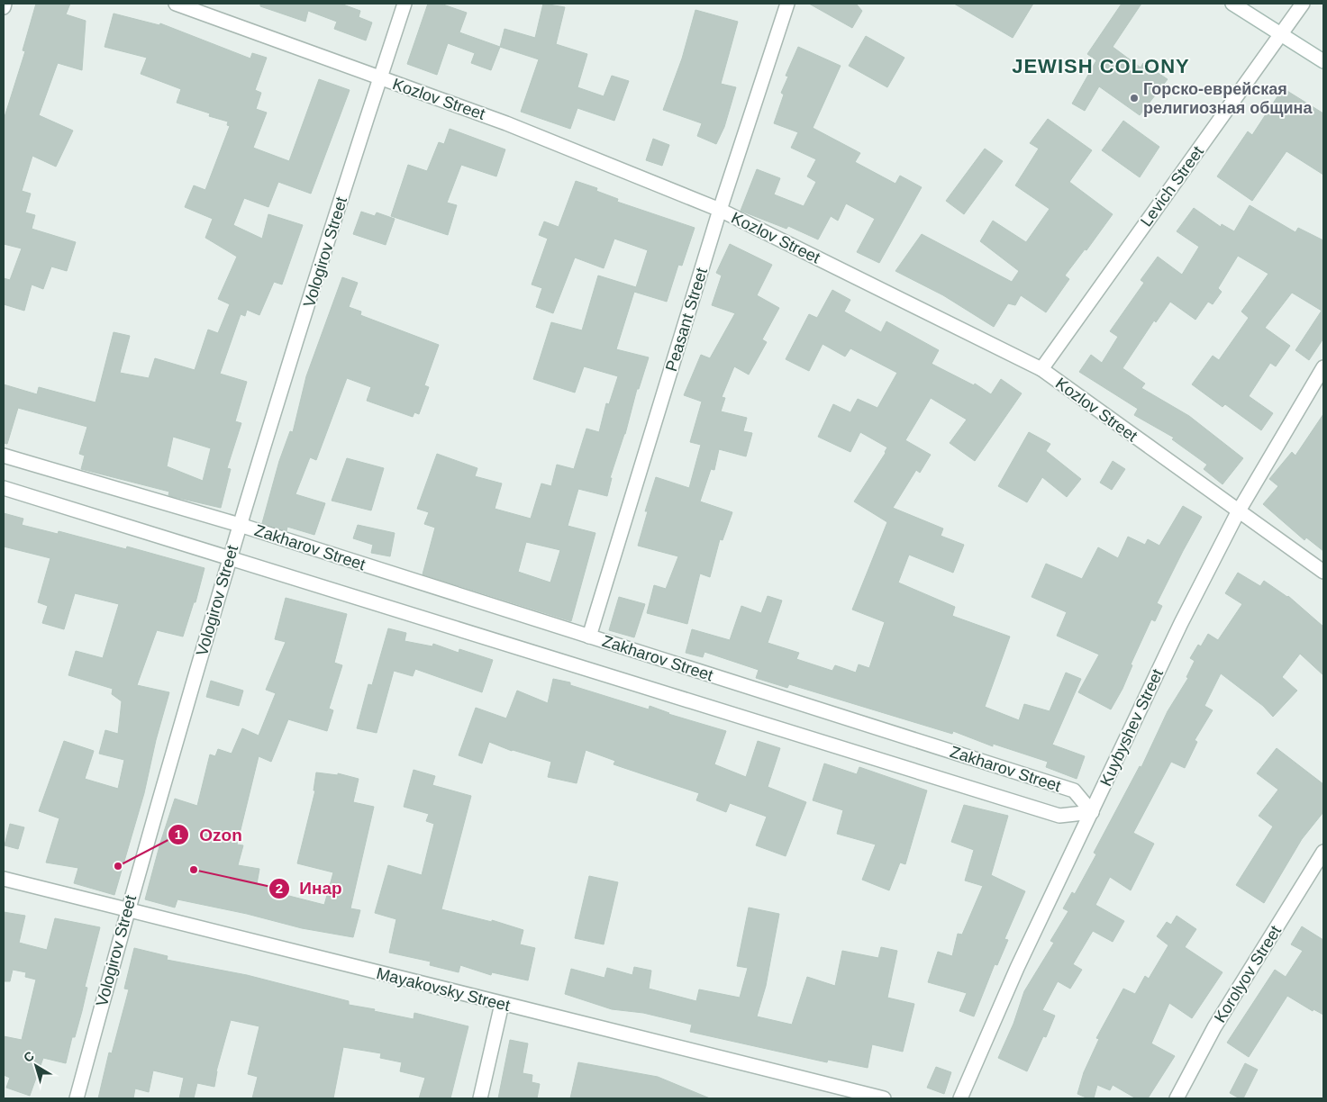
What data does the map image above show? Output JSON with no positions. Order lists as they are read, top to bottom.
{
  "streets": {
    "street": [
      "Kozlov Street",
      "Levich Street",
      "Vologirov Street",
      "Peasant Street",
      "Zakharov Street",
      "Kuybyshev Street",
      "Korolyov Street",
      "Mayakovsky Street"
    ]
  },
  "crossings": [
    ["Kozlov Street", "Levich Street"],
    ["Kozlov Street", "Vologirov Street"],
    ["Kozlov Street", "Peasant Street"],
    ["Kozlov Street", "Kuybyshev Street"],
    ["Vologirov Street", "Zakharov Street"],
    ["Vologirov Street", "Mayakovsky Street"],
    ["Peasant Street", "Zakharov Street"],
    ["Zakharov Street", "Kuybyshev Street"]
  ],
  "districts": ["JEWISH COLONY"],
  "places": ["Горско-еврейская религиозная община", "Ozon", "Инар"],
  "north": "top left"
}
